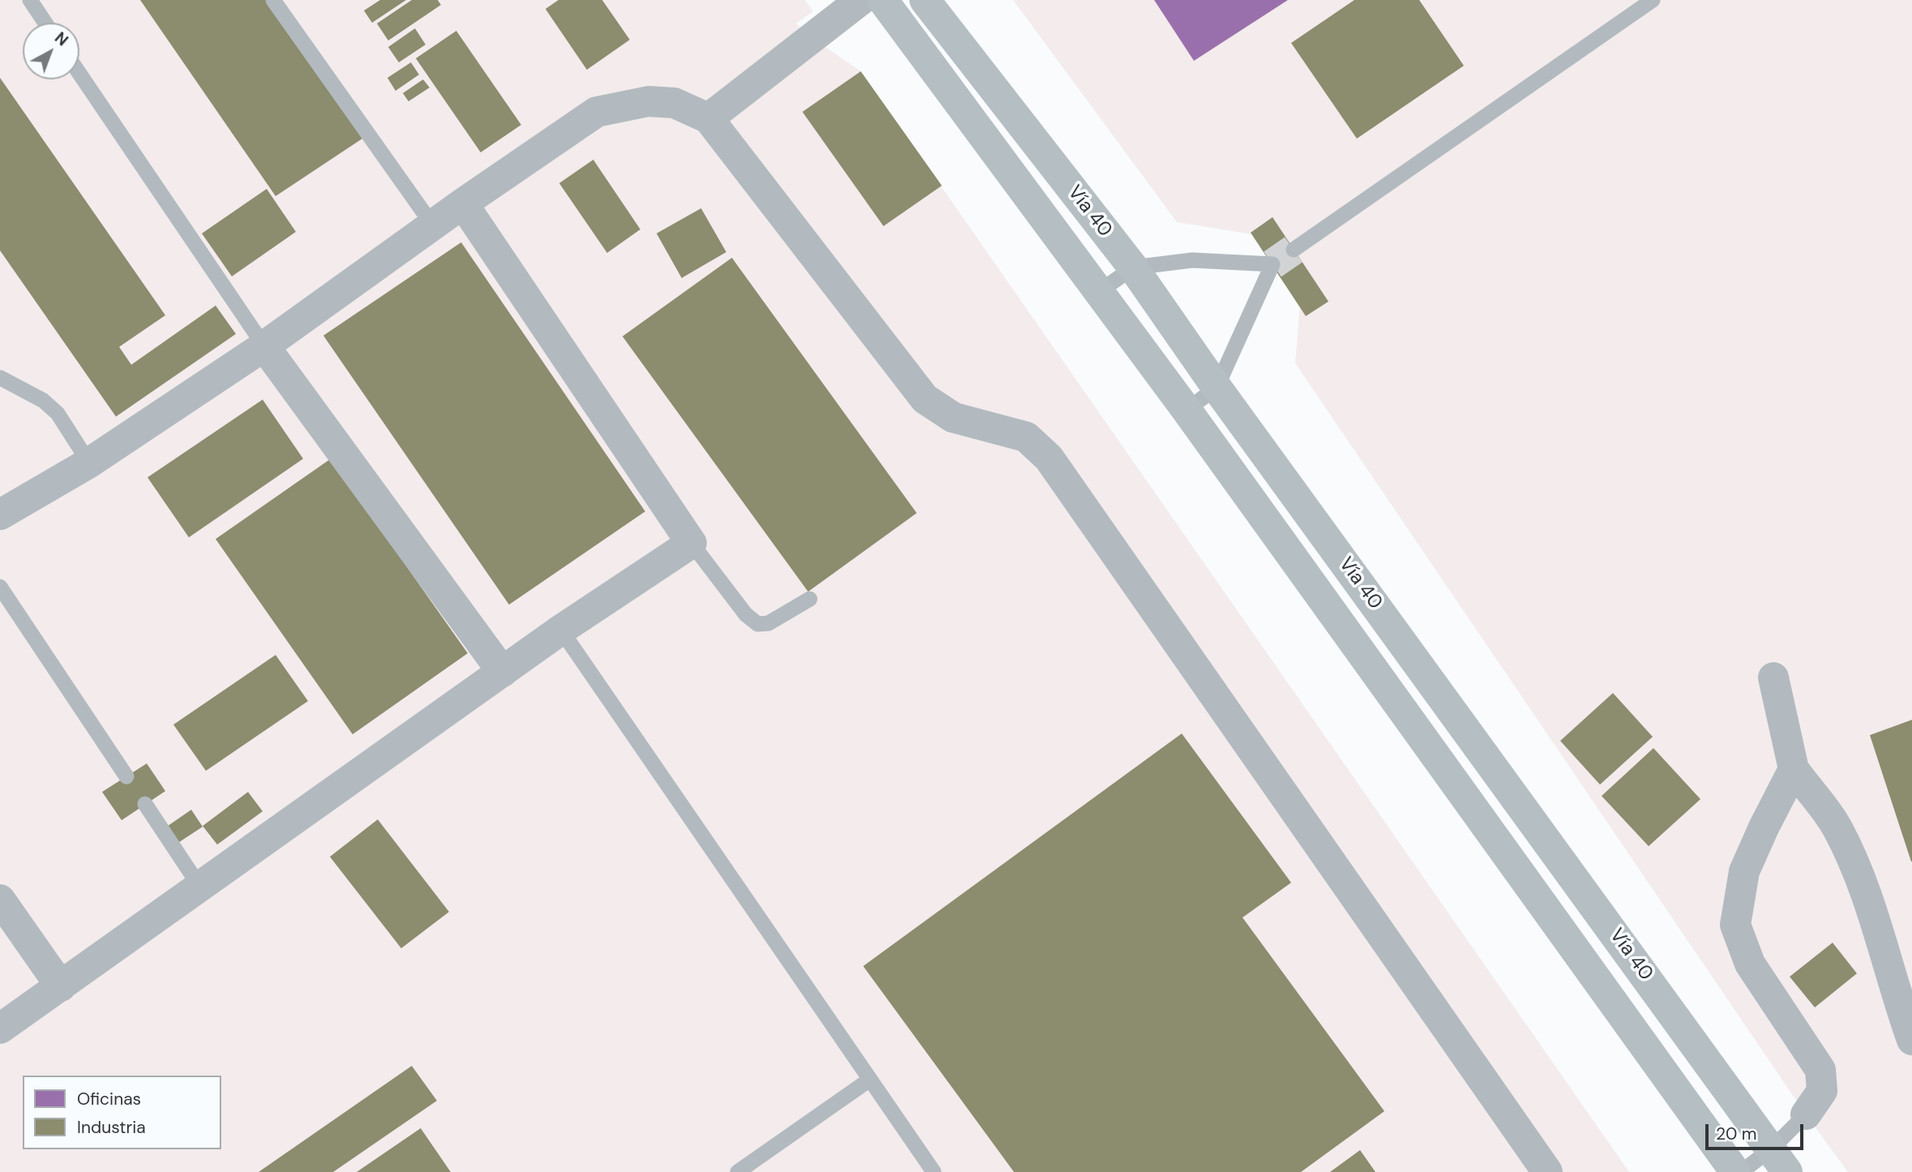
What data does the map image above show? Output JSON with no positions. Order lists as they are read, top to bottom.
{
  "streets": {
    "highway": ["Vía 40"]
  },
  "legend": ["Oficinas", "Industria"],
  "scale_bar": "20 m",
  "north": "top right"
}
